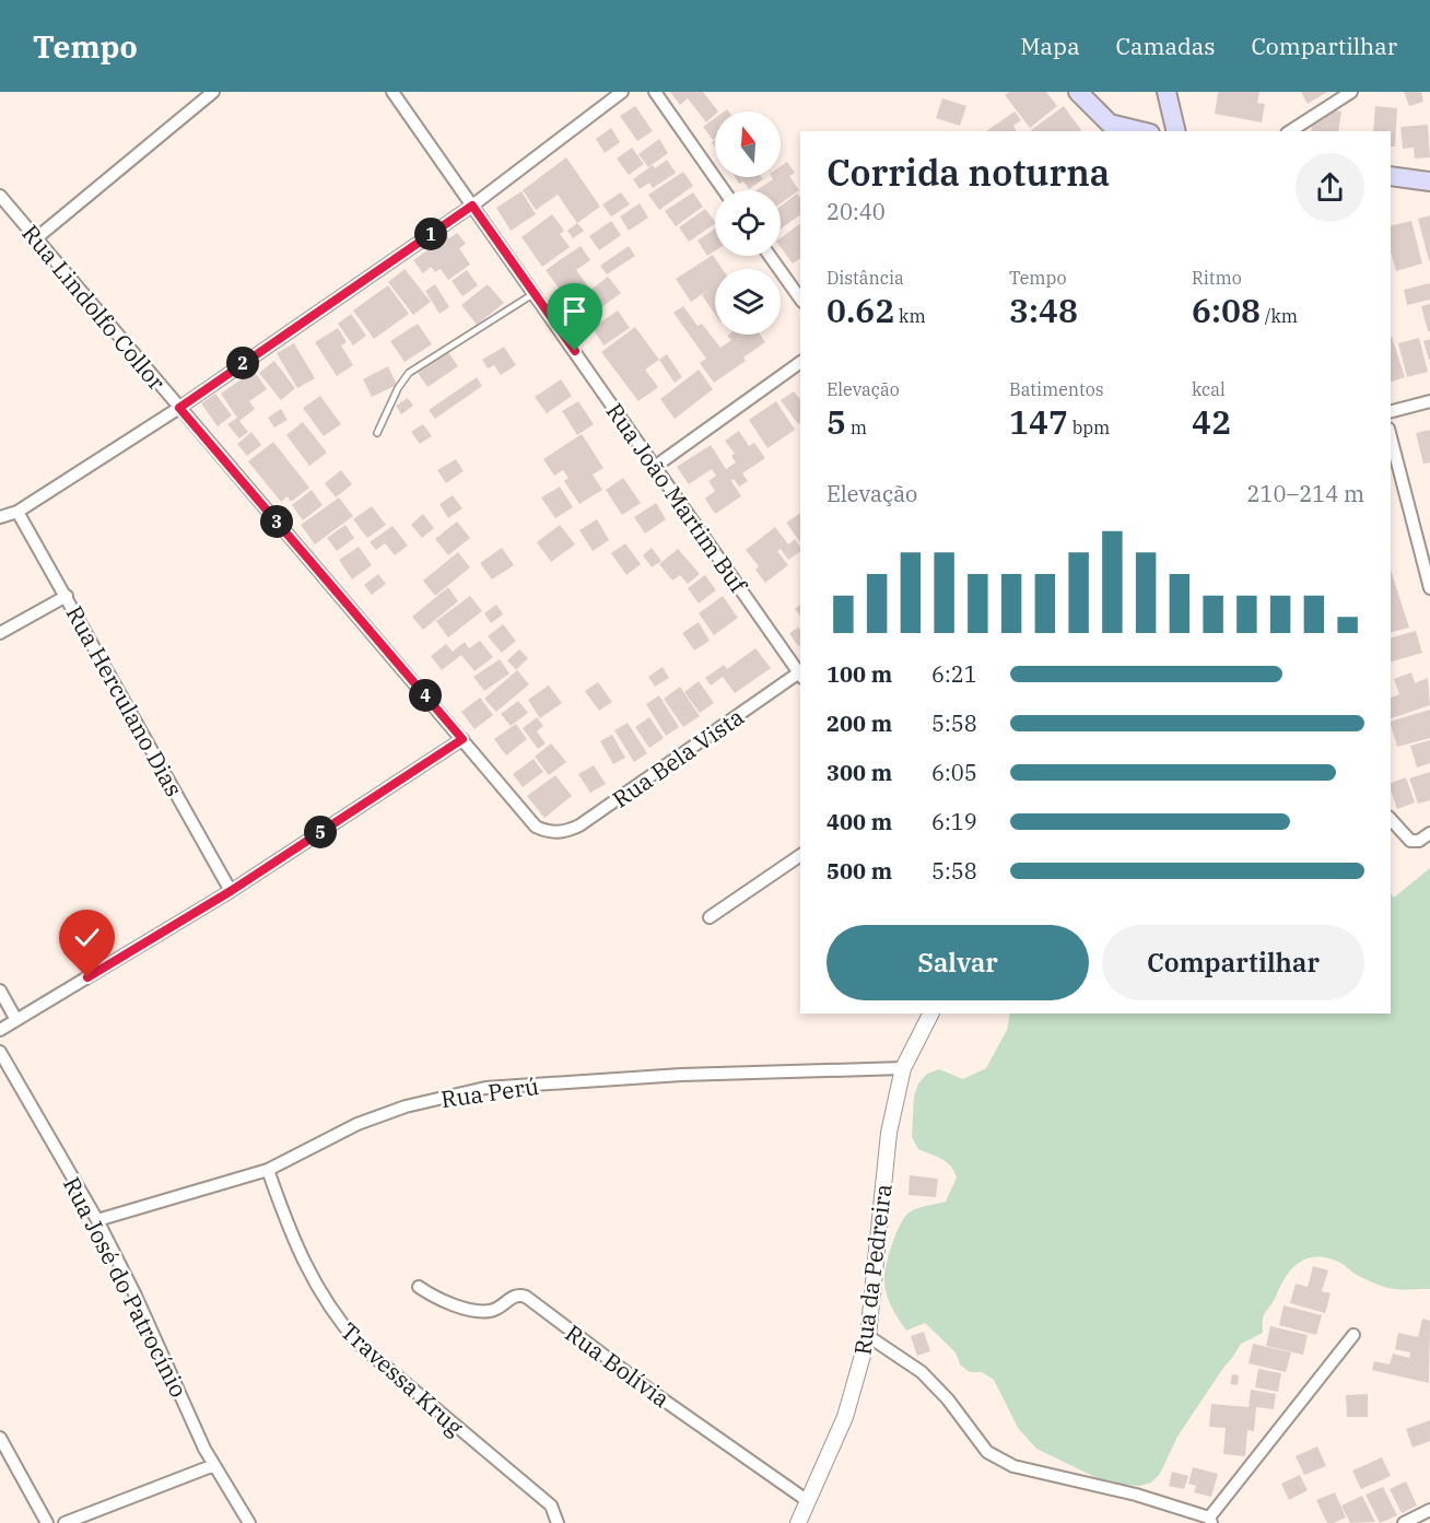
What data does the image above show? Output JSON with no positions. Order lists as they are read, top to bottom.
{
  "streets": {
    "street": [
      "Rua Lindolfo Collor",
      "Rua João Martim Buf",
      "Rua Herculano Dias",
      "Rua Bela Vista",
      "Rua Perú",
      "Rua da Pedreira",
      "Rua José do Patrocínio",
      "Rua Bolívia",
      "Travessa Krug"
    ]
  },
  "crossings": [
    ["Rua Lindolfo Collor", "Rua Bela Vista"],
    ["Rua João Martim Buf", "Rua Bela Vista"],
    ["Rua Perú", "Rua da Pedreira"],
    ["Rua Perú", "Rua José do Patrocínio"],
    ["Rua Perú", "Travessa Krug"],
    ["Rua da Pedreira", "Rua Bolívia"]
  ],
  "north": "top",
  "page": {
    "header": "Tempo",
    "nav": ["Mapa", "Camadas", "Compartilhar"],
    "heading": ["Corrida noturna", "20:40"],
    "pins": [
      "1",
      "2",
      "3",
      "4",
      "5"
    ],
    "stats": [
      ["Distância", "0.62 km"],
      ["Tempo", "3:48"],
      ["Ritmo", "6:08 /km"],
      ["Elevação", "5 m"],
      ["Batimentos", "147 bpm"],
      ["kcal", "42"]
    ],
    "chart": ["Elevação", "210–214 m"],
    "list": [
      {
        "name": "100 m",
        "note": "6:21"
      },
      {
        "name": "200 m",
        "note": "5:58"
      },
      {
        "name": "300 m",
        "note": "6:05"
      },
      {
        "name": "400 m",
        "note": "6:19"
      },
      {
        "name": "500 m",
        "note": "5:58"
      }
    ],
    "buttons": ["Salvar", "Compartilhar"]
  }
}
